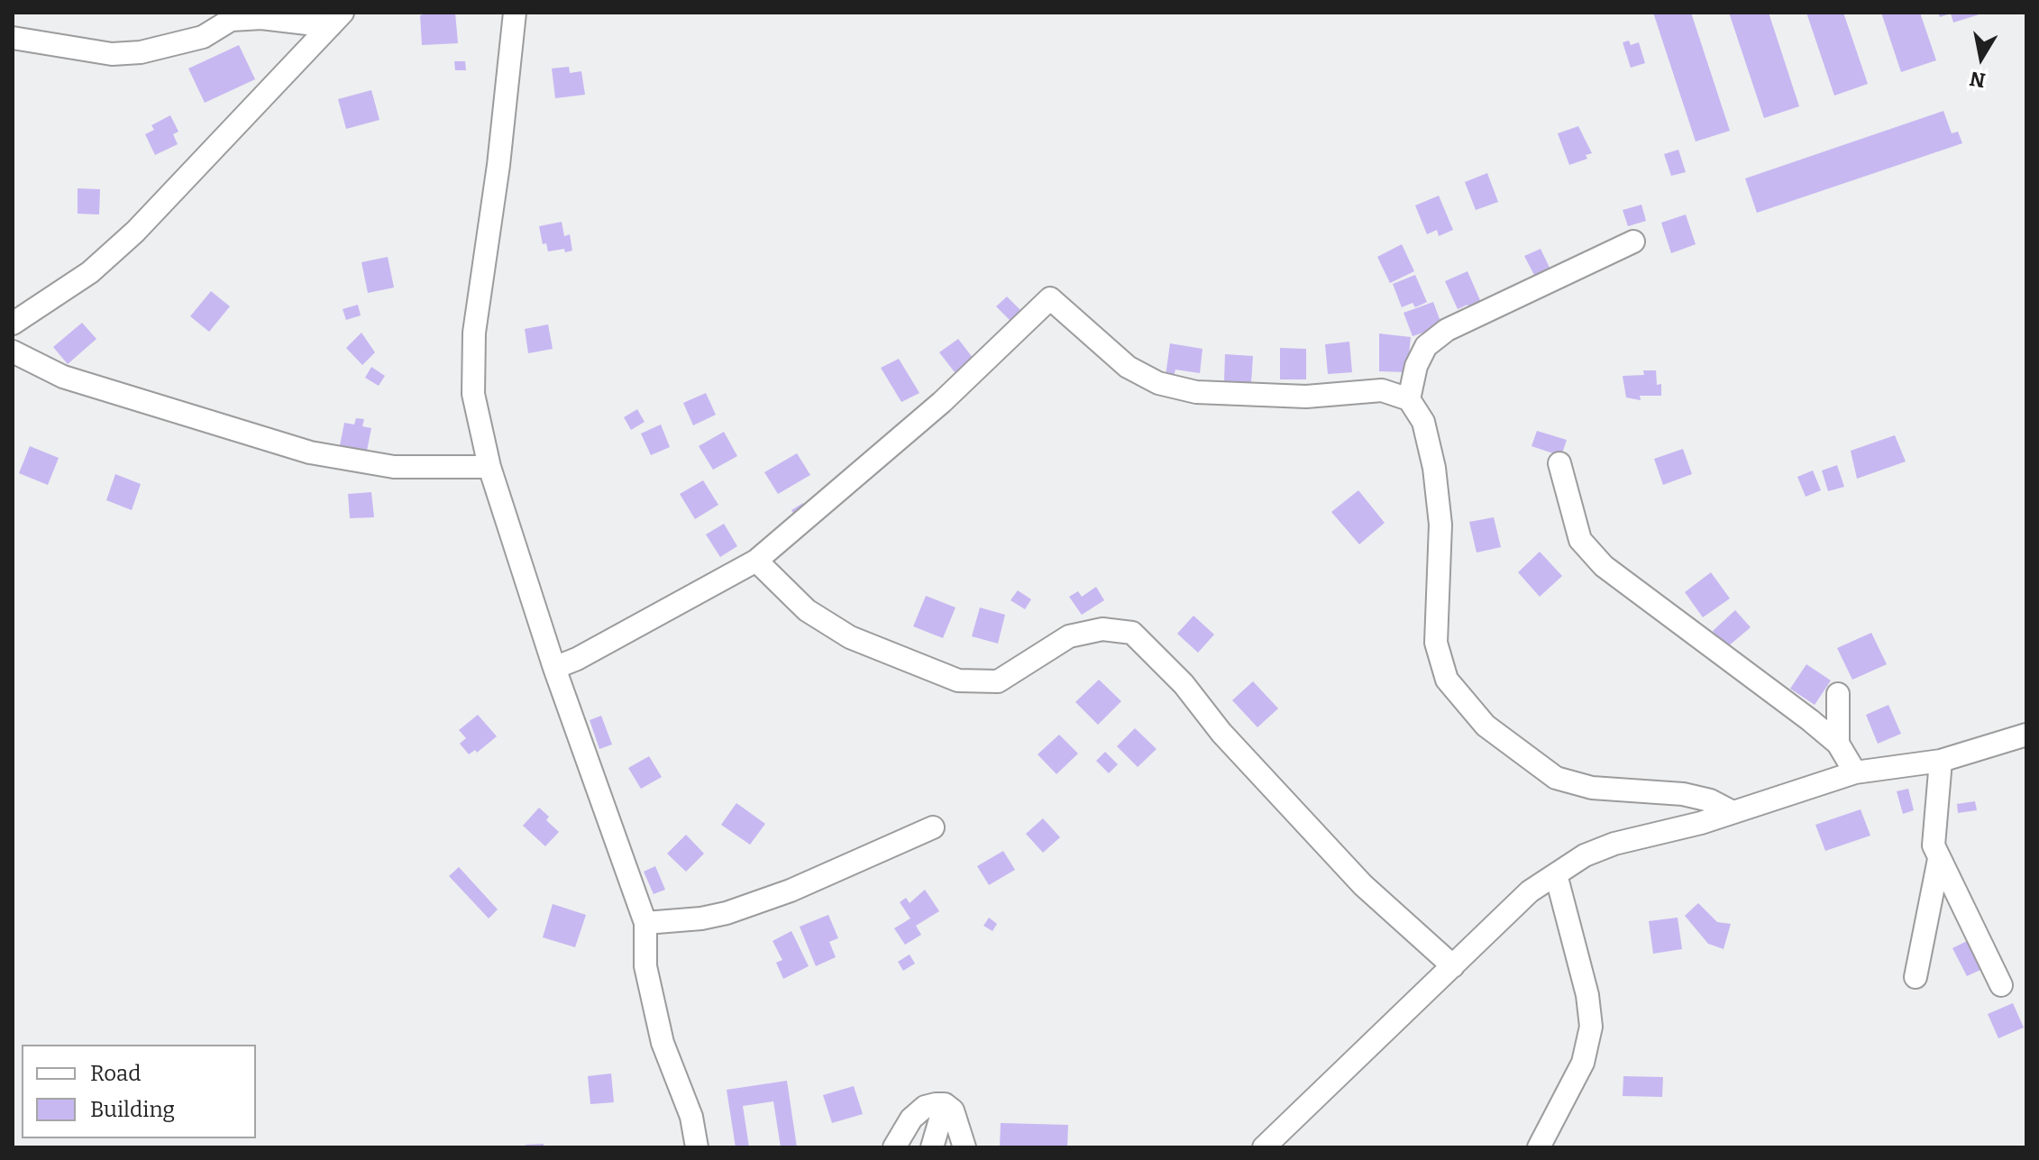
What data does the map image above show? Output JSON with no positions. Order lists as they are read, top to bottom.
{
  "legend": ["Road", "Building"],
  "north": "bottom"
}
